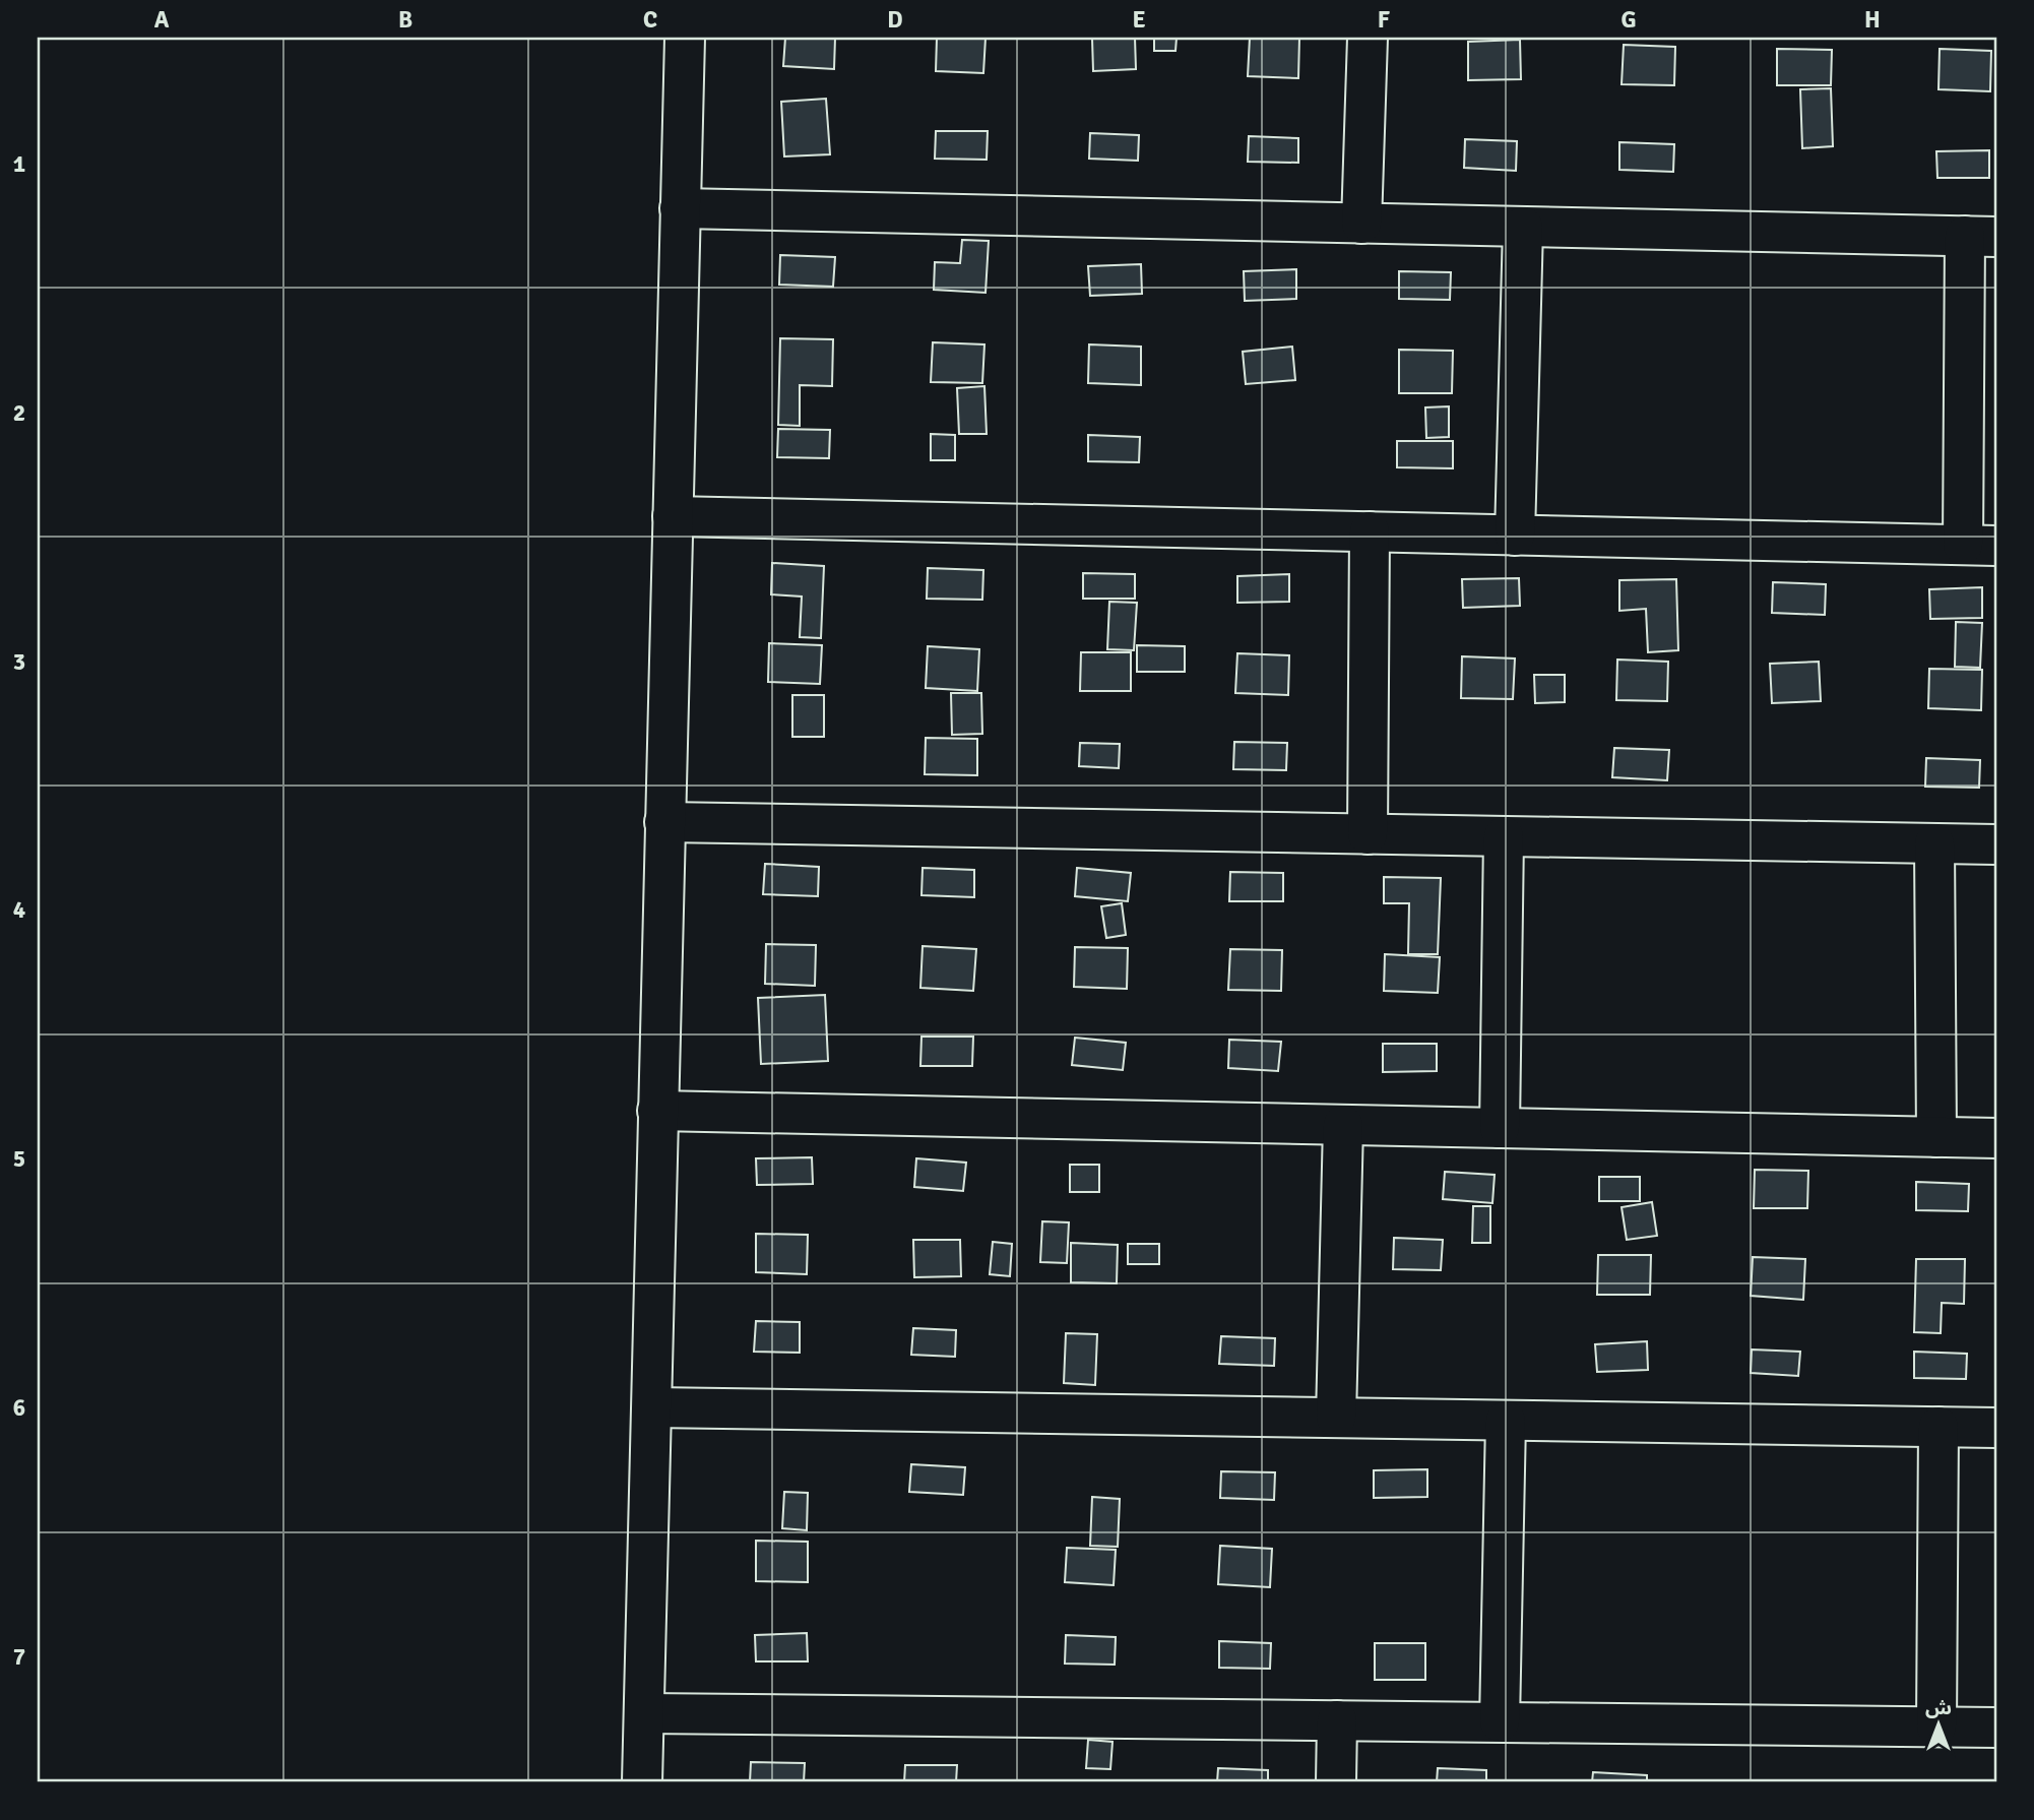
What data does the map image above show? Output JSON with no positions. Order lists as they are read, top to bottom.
{
  "north": "top",
  "grid": {
    "columns": [
      "A",
      "B",
      "C",
      "D",
      "E",
      "F",
      "G",
      "H"
    ],
    "rows": [
      "1",
      "2",
      "3",
      "4",
      "5",
      "6",
      "7"
    ]
  }
}
